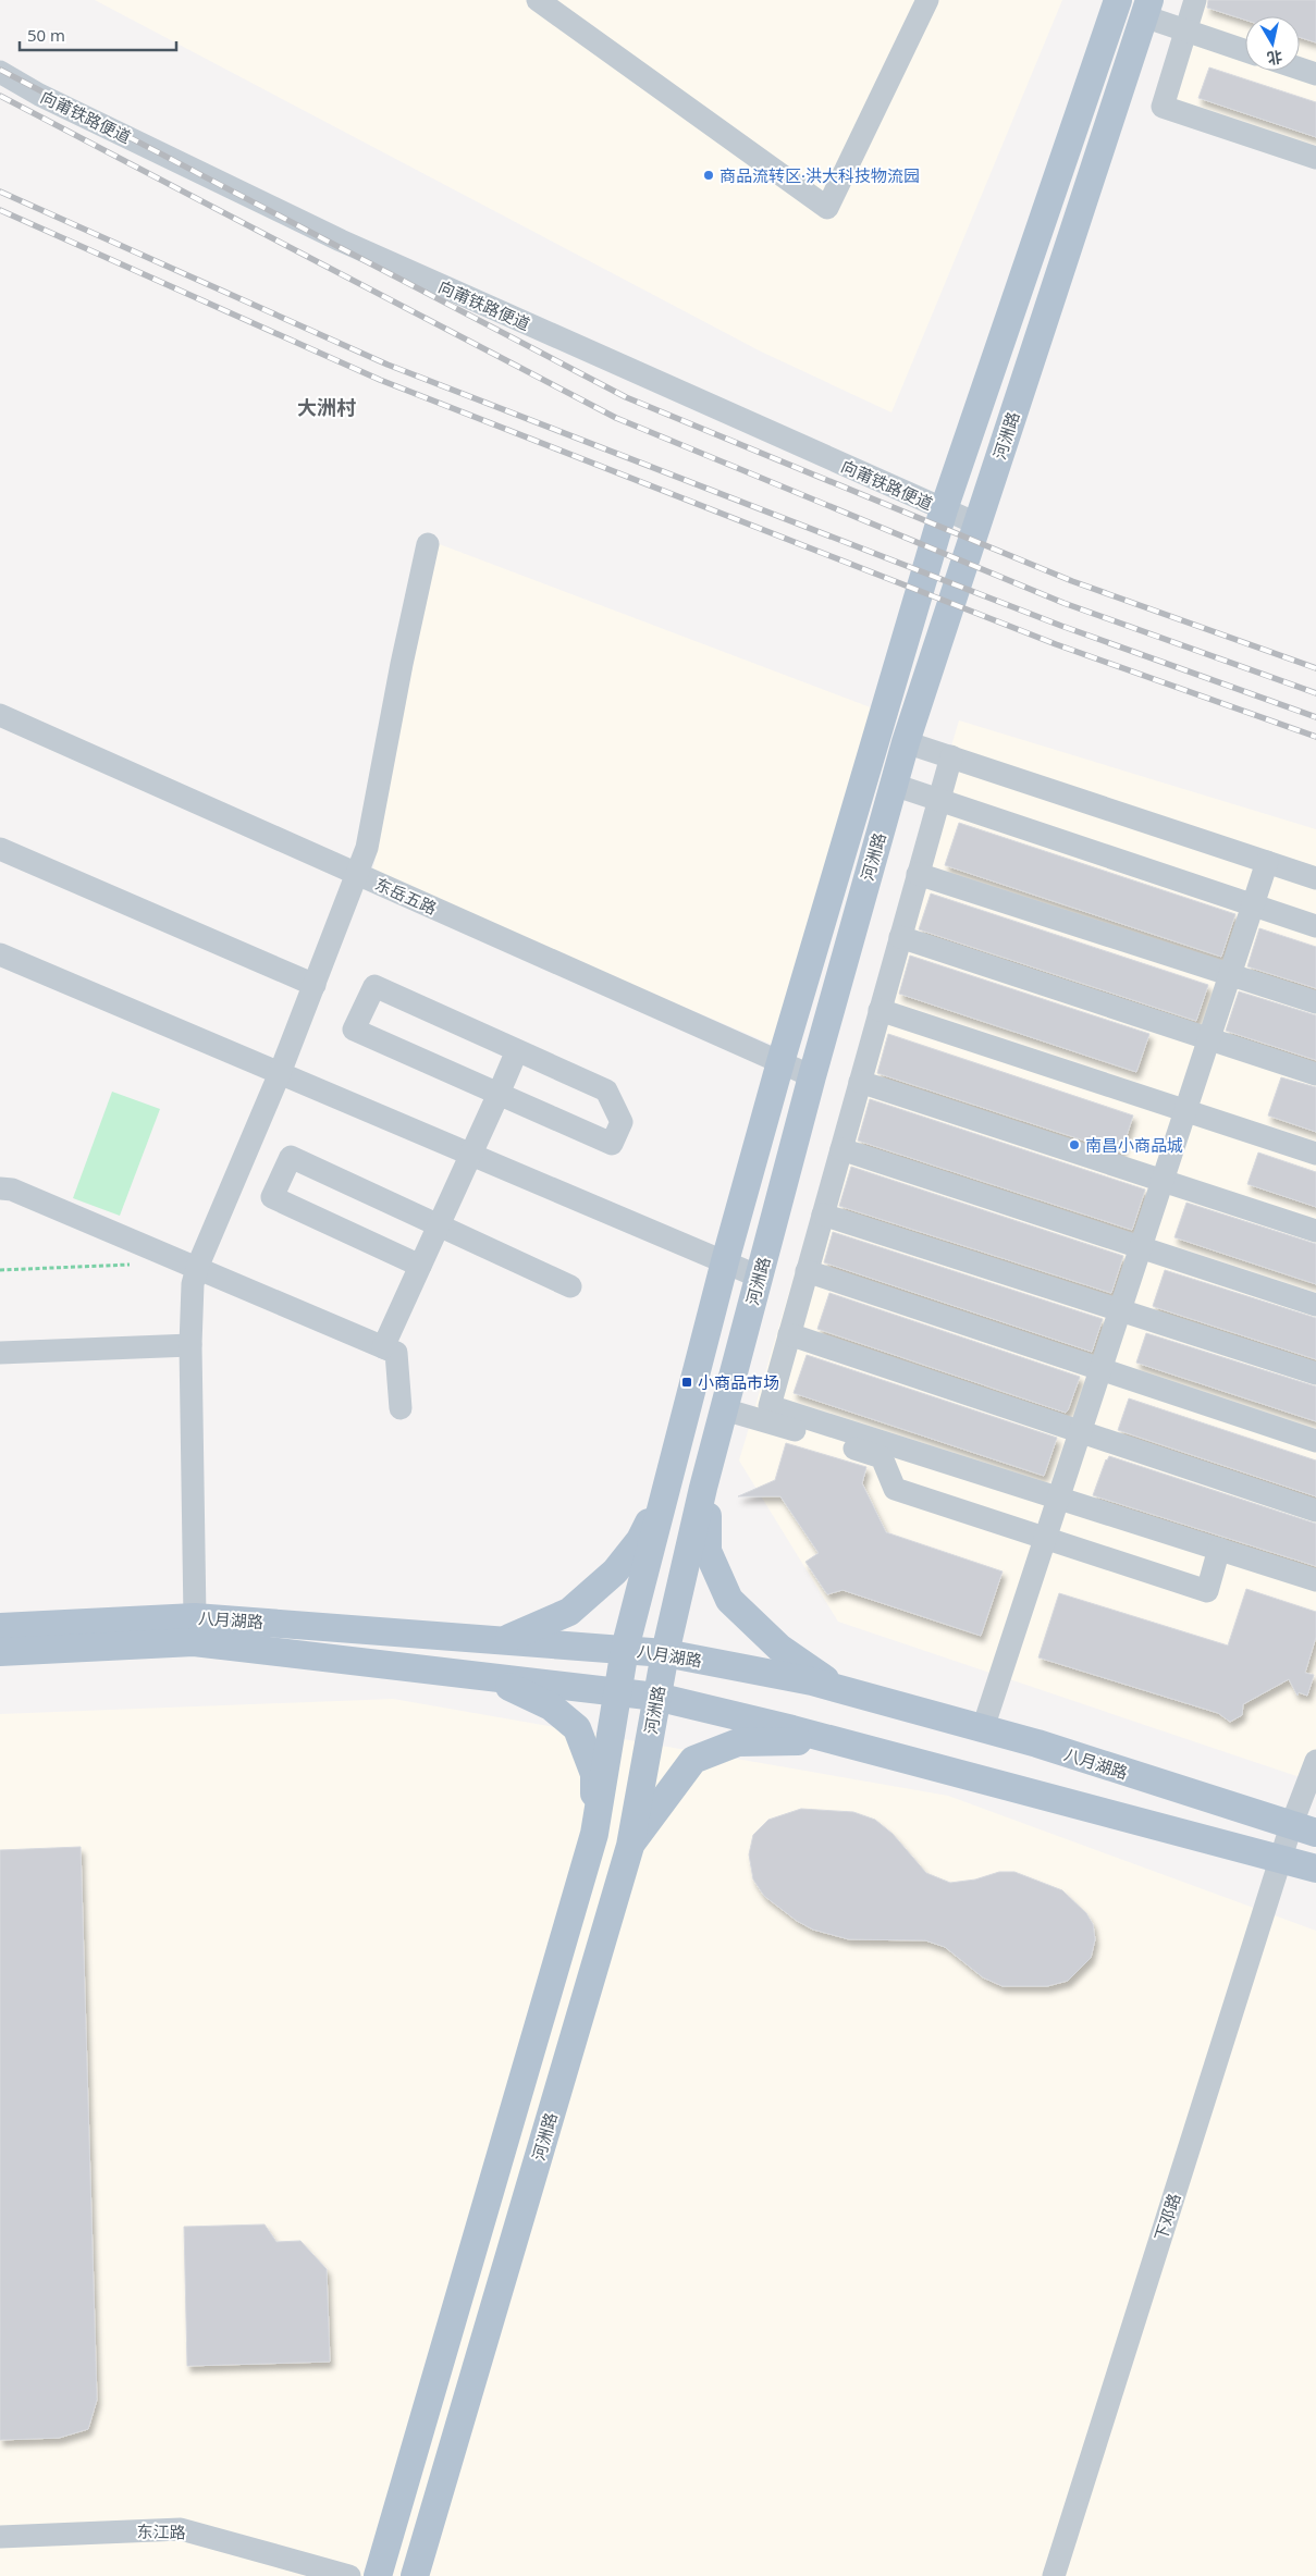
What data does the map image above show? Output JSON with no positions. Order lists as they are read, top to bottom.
{
  "streets": {
    "main road": ["河洲路", "八月湖路"],
    "street": [
      "向莆铁路便道",
      "东岳五路",
      "下邓路",
      "东江路"
    ]
  },
  "crossings": [
    ["向莆铁路便道", "河洲路"],
    ["河洲路", "东岳五路"],
    ["河洲路", "八月湖路"],
    ["八月湖路", "下邓路"]
  ],
  "districts": ["大洲村"],
  "places": {
    "other": ["商品流转区·洪大科技物流园", "南昌小商品城"],
    "transit": ["小商品市场"]
  },
  "scale_bar": "50 m",
  "north": "bottom"
}
